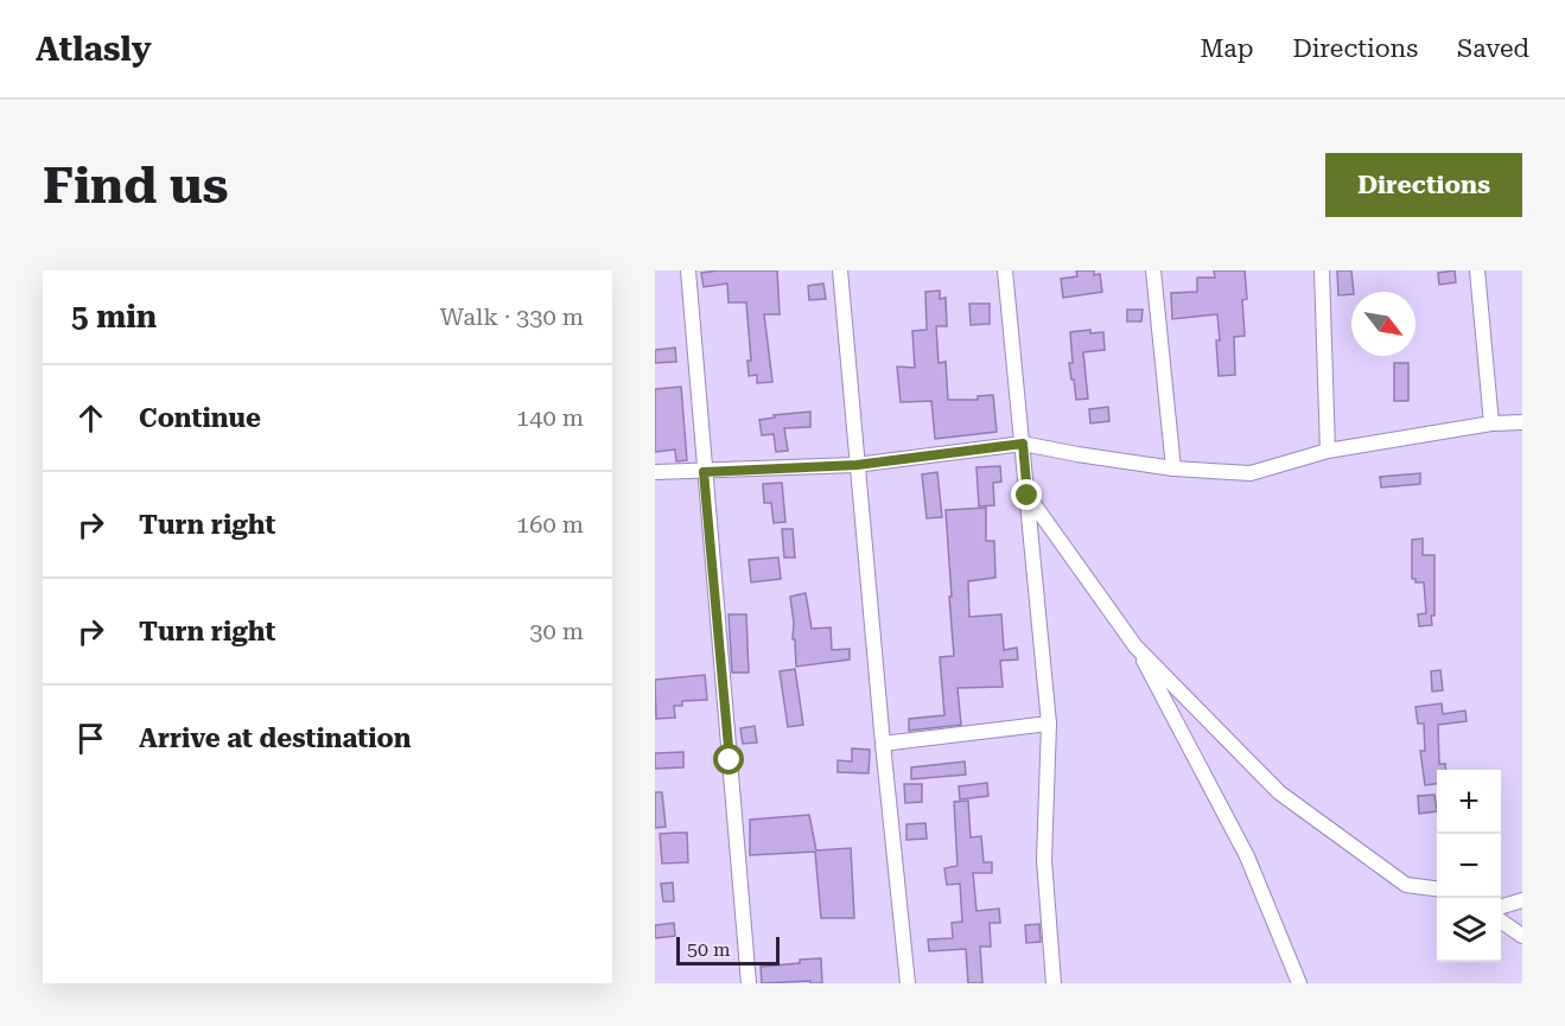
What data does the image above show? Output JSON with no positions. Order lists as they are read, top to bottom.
{
  "scale_bar": "50 m",
  "north": "bottom right",
  "page": {
    "header": "Atlasly",
    "nav": ["Map", "Directions", "Saved"],
    "buttons": "Directions",
    "title": "Find us",
    "heading": ["5 min", "Walk · 330 m"],
    "list": [
      ["Continue", "140 m"],
      ["Turn right", "160 m"],
      ["Turn right", "30 m"],
      "Arrive at destination"
    ],
    "map_buttons": ["+", "−"],
    "scale": "50 m"
  }
}
